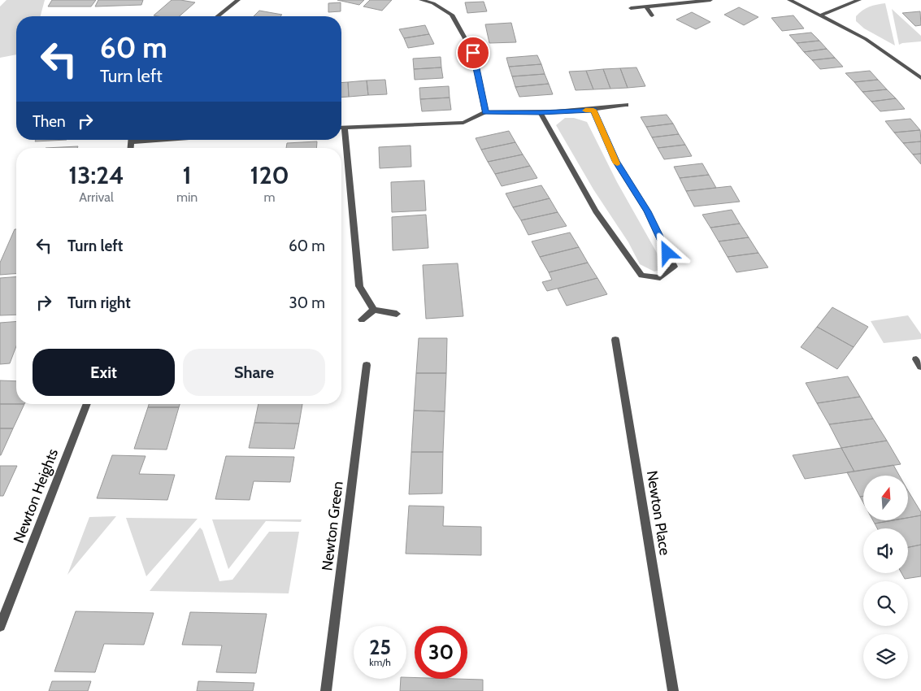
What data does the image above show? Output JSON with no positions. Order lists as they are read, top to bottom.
{
  "streets": {
    "street": ["Newton Heights", "Newton Place", "Newton Green"]
  },
  "north": "top",
  "page": {
    "turn": ["60 m", "Turn left"],
    "then": "Then",
    "eta": [
      "13:24",
      "Arrival",
      "1",
      "min",
      "120",
      "m"
    ],
    "list": [
      {
        "name": "Turn left",
        "value": "60 m"
      },
      {
        "name": "Turn right",
        "value": "30 m"
      }
    ],
    "buttons": ["Exit", "Share"],
    "speed": "25 km/h",
    "limit": "30"
  }
}
